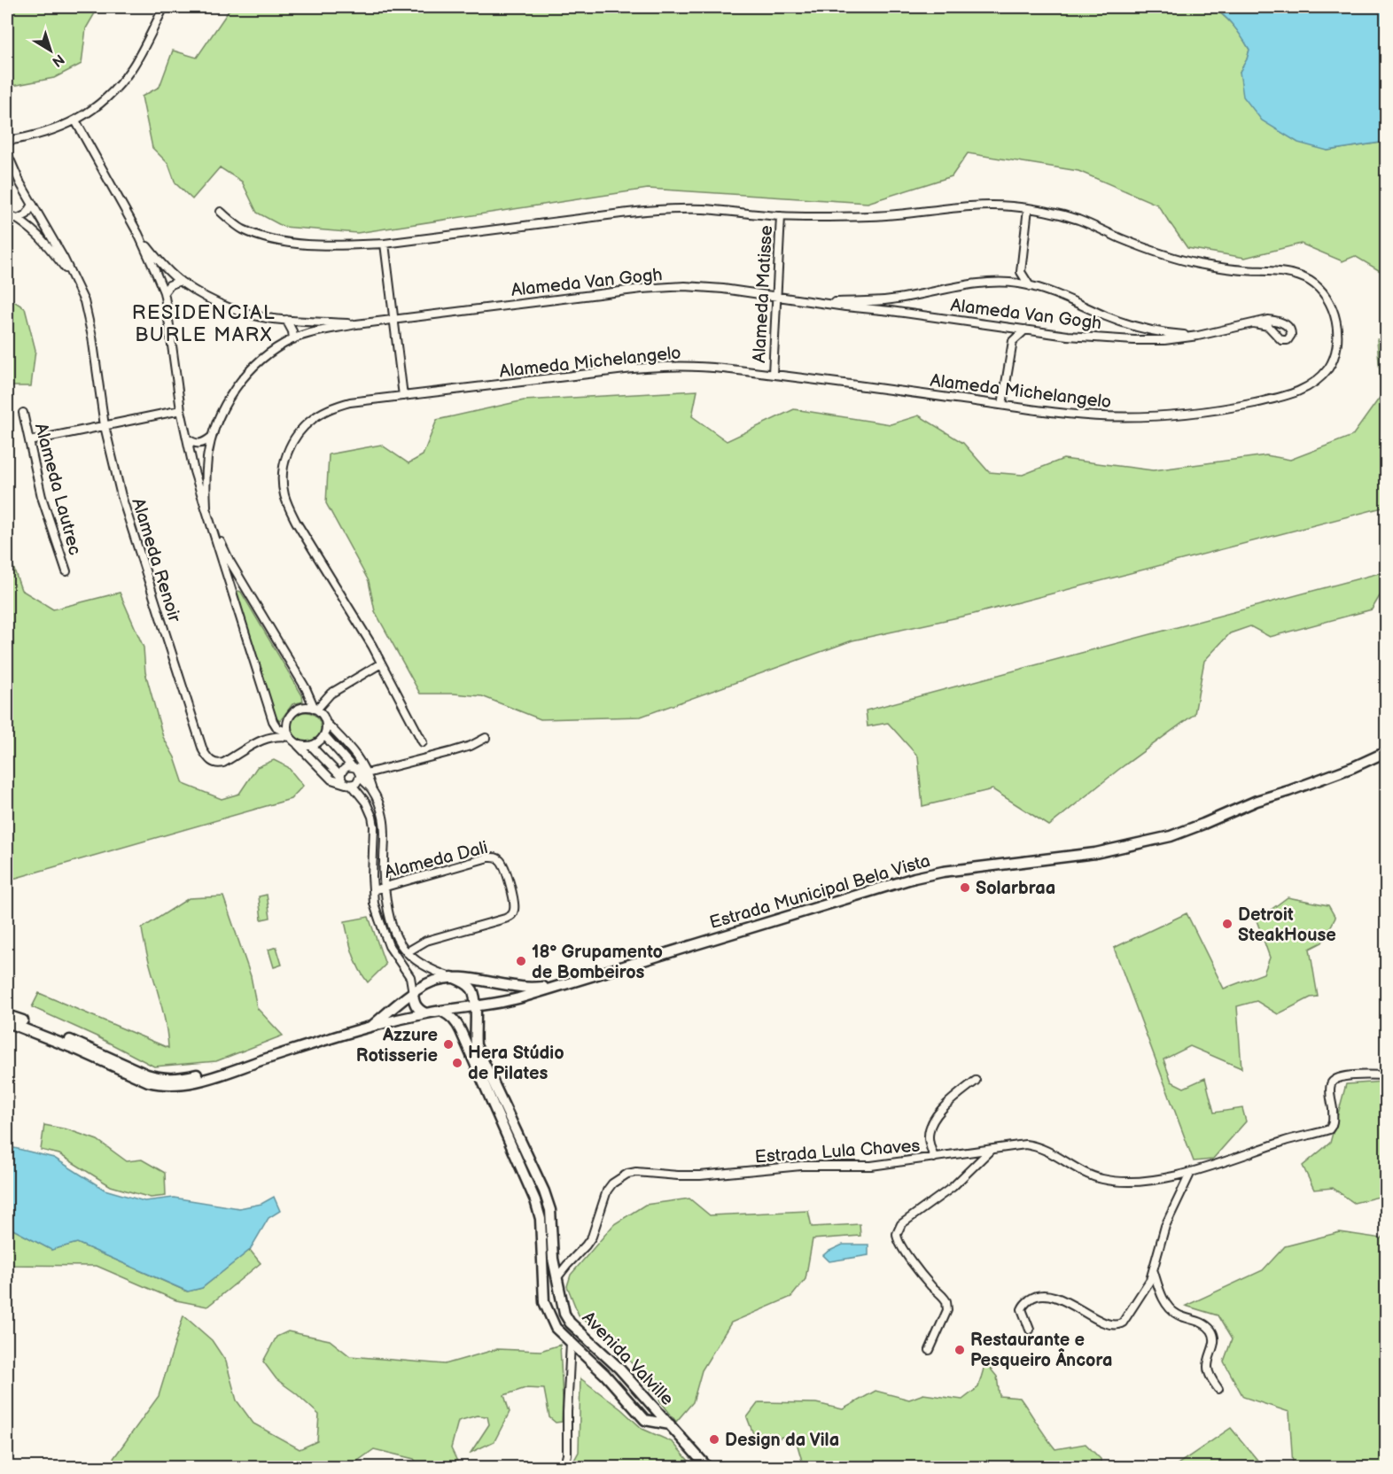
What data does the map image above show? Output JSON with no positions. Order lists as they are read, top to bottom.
{
  "streets": {
    "main road": ["Estrada Municipal Bela Vista", "Avenida Valville"],
    "street": [
      "Alameda Van Gogh",
      "Alameda Matisse",
      "Alameda Michelangelo",
      "Alameda Lautrec",
      "Alameda Renoir",
      "Alameda Dali",
      "Estrada Lula Chaves"
    ]
  },
  "crossings": [
    ["Alameda Van Gogh", "Alameda Matisse"],
    ["Alameda Matisse", "Alameda Michelangelo"],
    ["Estrada Municipal Bela Vista", "Avenida Valville"]
  ],
  "districts": ["RESIDENCIAL BURLE MARX"],
  "places": [
    "Solarbraa",
    "Detroit SteakHouse",
    "18º Grupamento de Bombeiros",
    "Azzure Rotisserie",
    "Hera Stúdio de Pilates",
    "Restaurante e Pesqueiro Âncora",
    "Design da Vila"
  ],
  "north": "bottom right"
}
